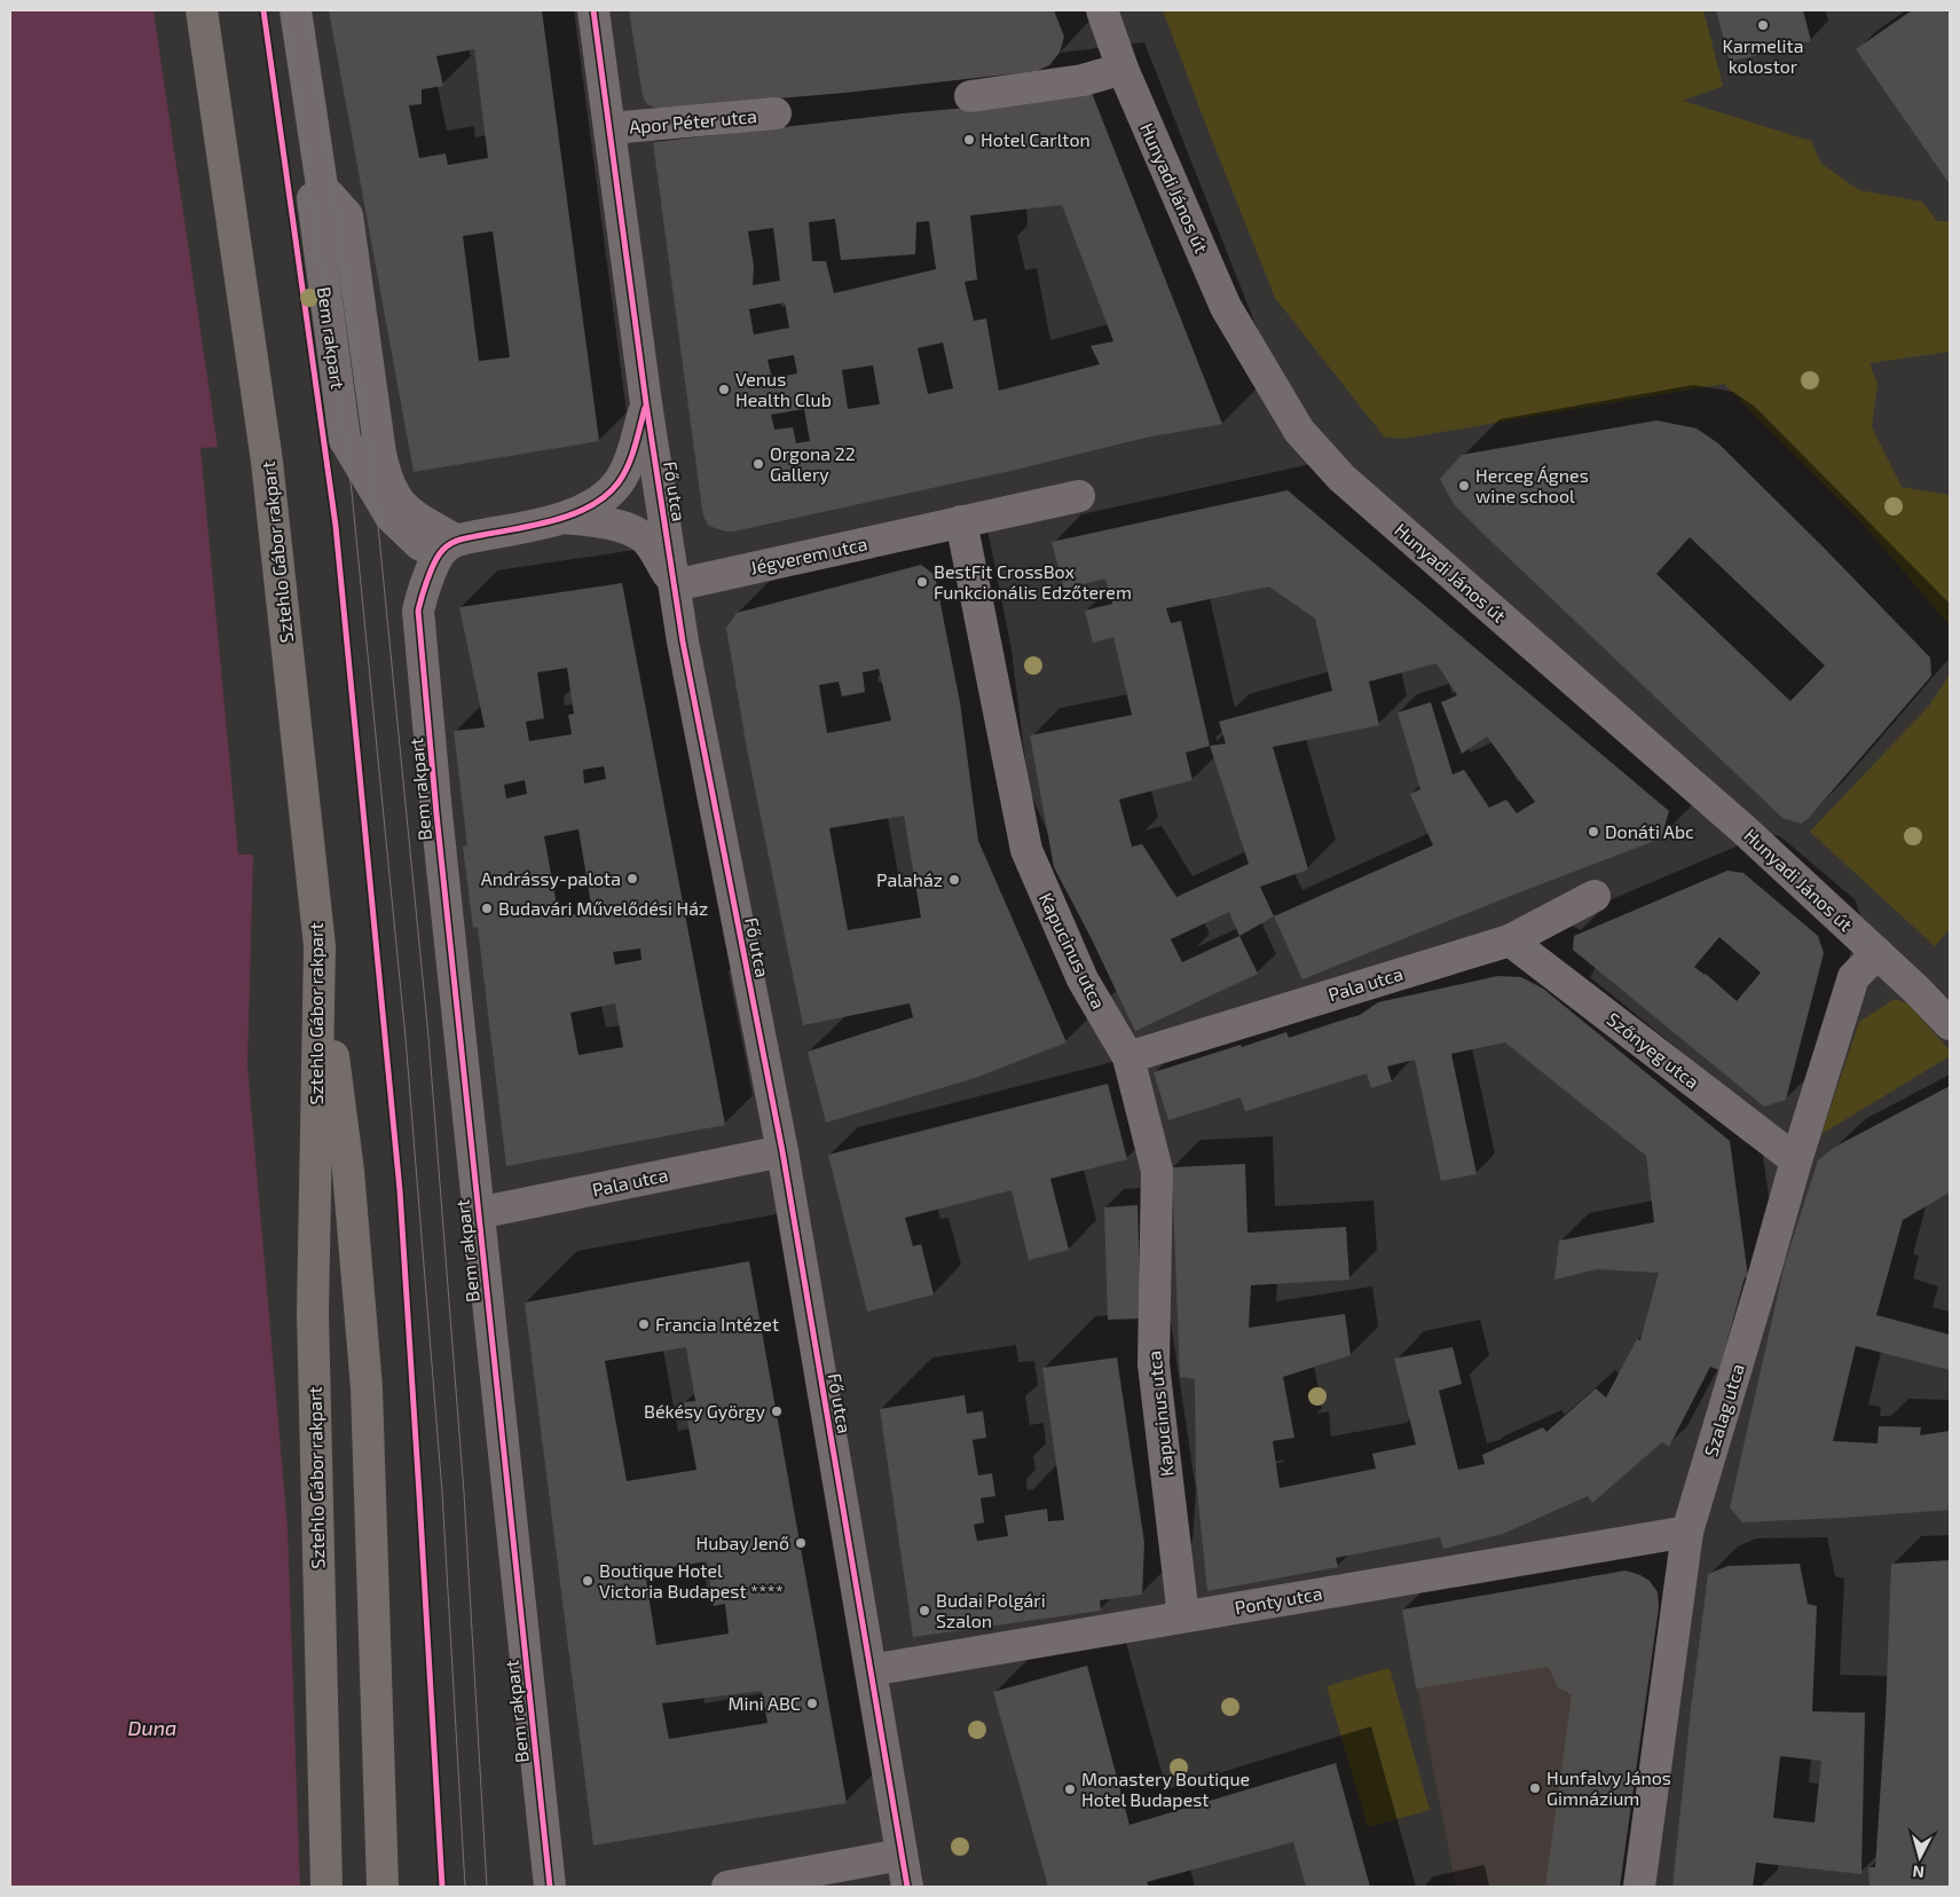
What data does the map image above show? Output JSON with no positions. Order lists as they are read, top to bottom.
{
  "streets": {
    "main road": ["Sztehlo Gábor rakpart"],
    "street": [
      "Apor Péter utca",
      "Hunyadi János út",
      "Bem rakpart",
      "Fő utca",
      "Jégverem utca",
      "Kapucinus utca",
      "Pala utca",
      "Szőnyeg utca",
      "Szalag utca",
      "Ponty utca"
    ]
  },
  "crossings": [
    ["Apor Péter utca", "Fő utca"],
    ["Hunyadi János út", "Szalag utca"],
    ["Bem rakpart", "Pala utca"],
    ["Fő utca", "Jégverem utca"],
    ["Fő utca", "Pala utca"],
    ["Fő utca", "Ponty utca"],
    ["Jégverem utca", "Kapucinus utca"],
    ["Kapucinus utca", "Pala utca"],
    ["Kapucinus utca", "Ponty utca"],
    ["Pala utca", "Szőnyeg utca"],
    ["Szőnyeg utca", "Szalag utca"],
    ["Szalag utca", "Ponty utca"]
  ],
  "water": ["Duna"],
  "places": [
    "Karmelita kolostor",
    "Hotel Carlton",
    "Venus Health Club",
    "Orgona 22 Gallery",
    "Herceg Ágnes wine school",
    "BestFit CrossBox Funkcionális Edzőterem",
    "Donáti Abc",
    "Andrássy-palota",
    "Palaház",
    "Budavári Művelődési Ház",
    "Francia Intézet",
    "Békésy György",
    "Hubay Jenő",
    "Boutique Hotel Victoria Budapest ****",
    "Budai Polgári Szalon",
    "Mini ABC",
    "Hunfalvy János Gimnázium",
    "Monastery Boutique Hotel Budapest"
  ],
  "north": "bottom"
}
